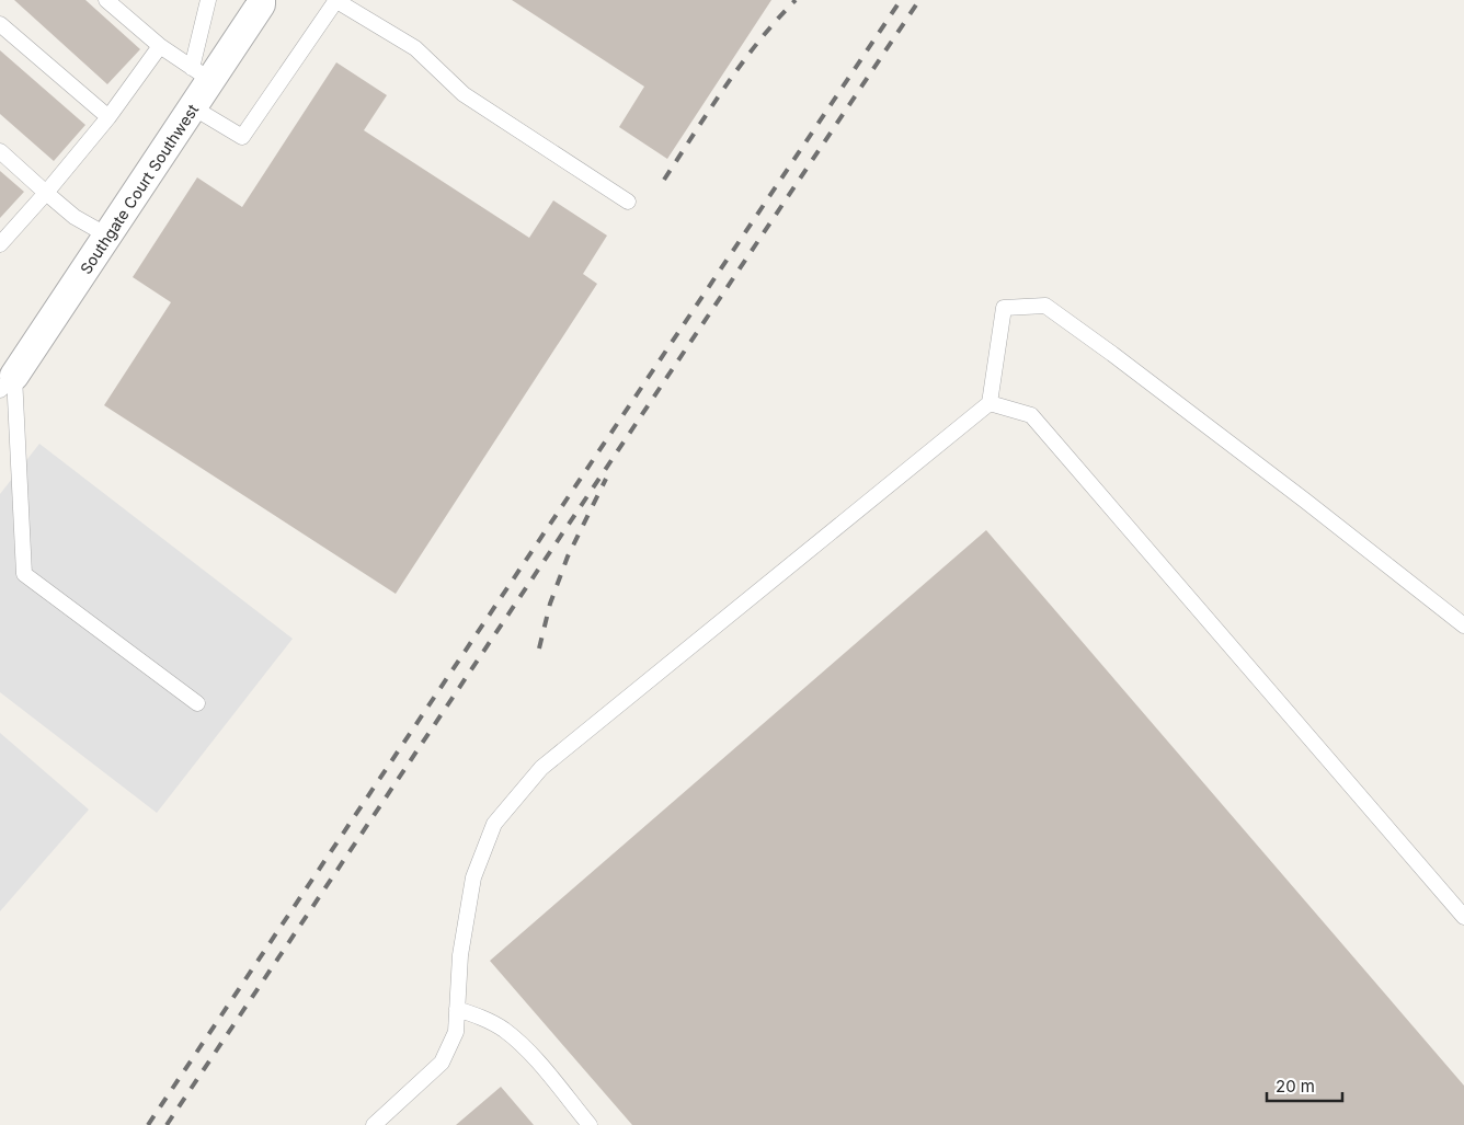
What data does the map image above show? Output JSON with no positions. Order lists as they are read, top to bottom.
{
  "streets": {
    "street": ["Southgate Court Southwest"]
  },
  "scale_bar": "20 m"
}
